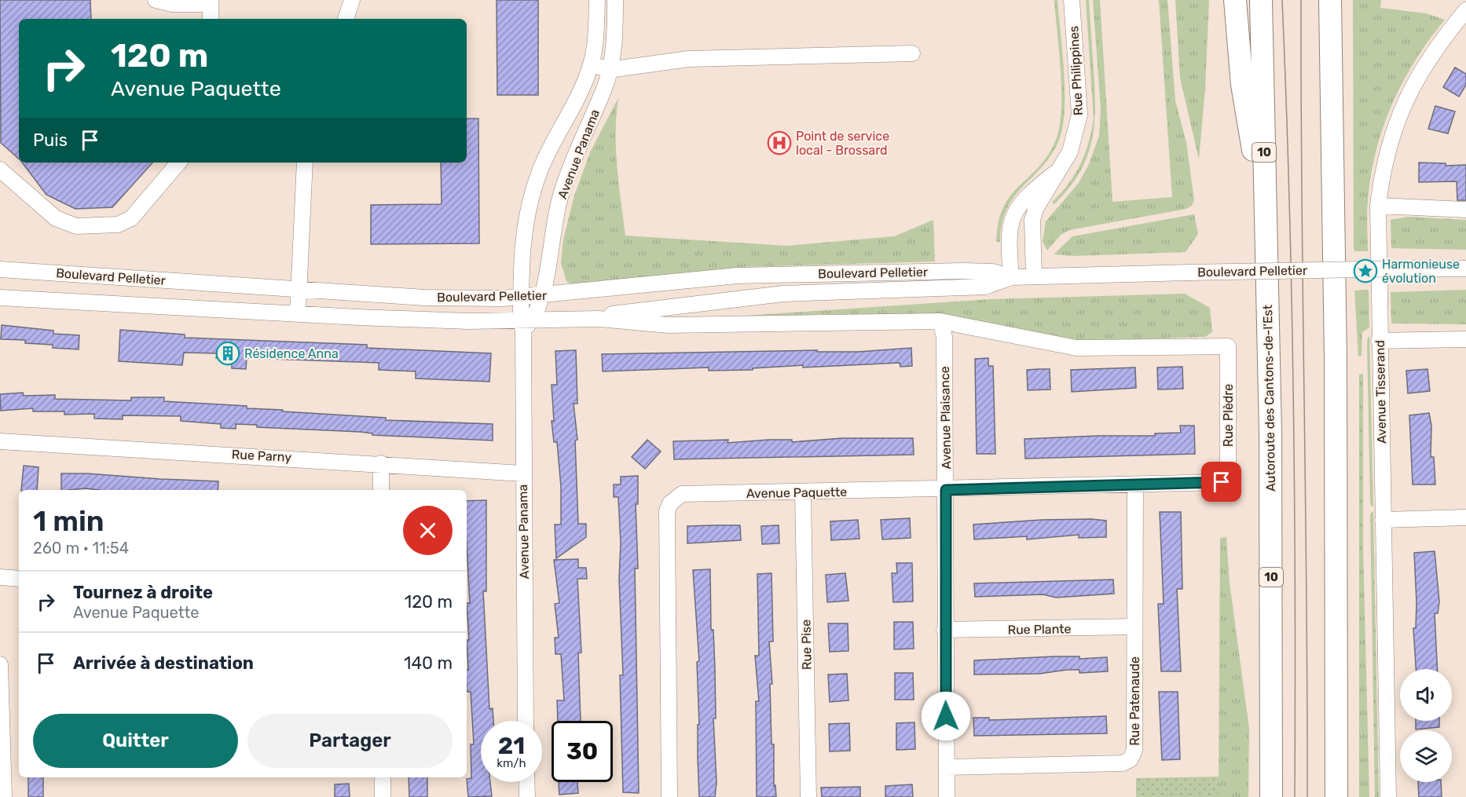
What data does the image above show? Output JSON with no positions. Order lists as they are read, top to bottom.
{
  "streets": {
    "highway": ["10", "Autoroute des Cantons-de-l'Est"],
    "street": [
      "Rue Philippines",
      "Avenue Panama",
      "Boulevard Pelletier",
      "Avenue Tisserand",
      "Rue Plèdre",
      "Avenue Plaisance",
      "Rue Parny",
      "Avenue Paquette",
      "Rue Plante",
      "Rue Pise",
      "Rue Patenaude"
    ]
  },
  "crossings": [
    ["Rue Philippines", "Boulevard Pelletier"],
    ["Avenue Panama", "Boulevard Pelletier"],
    ["Avenue Panama", "Rue Parny"],
    ["Boulevard Pelletier", "Rue Plèdre"],
    ["Boulevard Pelletier", "Avenue Plaisance"],
    ["Rue Plèdre", "Avenue Paquette"],
    ["Avenue Plaisance", "Avenue Paquette"],
    ["Avenue Plaisance", "Rue Plante"],
    ["Avenue Plaisance", "Rue Patenaude"],
    ["Avenue Paquette", "Rue Pise"],
    ["Avenue Paquette", "Rue Patenaude"],
    ["Rue Plante", "Rue Patenaude"]
  ],
  "places": {
    "hospital": ["Point de service local - Brossard"],
    "place": ["Harmonieuse évolution"],
    "building": ["Résidence Anna"]
  },
  "page": {
    "turn": ["120 m", "Avenue Paquette"],
    "then": "Puis",
    "heading": ["1 min", "260 m · 11:54"],
    "list": [
      {
        "name": "Tournez à droite",
        "note": "Avenue Paquette",
        "value": "120 m"
      },
      {
        "name": "Arrivée à destination",
        "value": "140 m"
      }
    ],
    "buttons": ["Quitter", "Partager"],
    "speed": "21 km/h",
    "limit": "30"
  }
}
